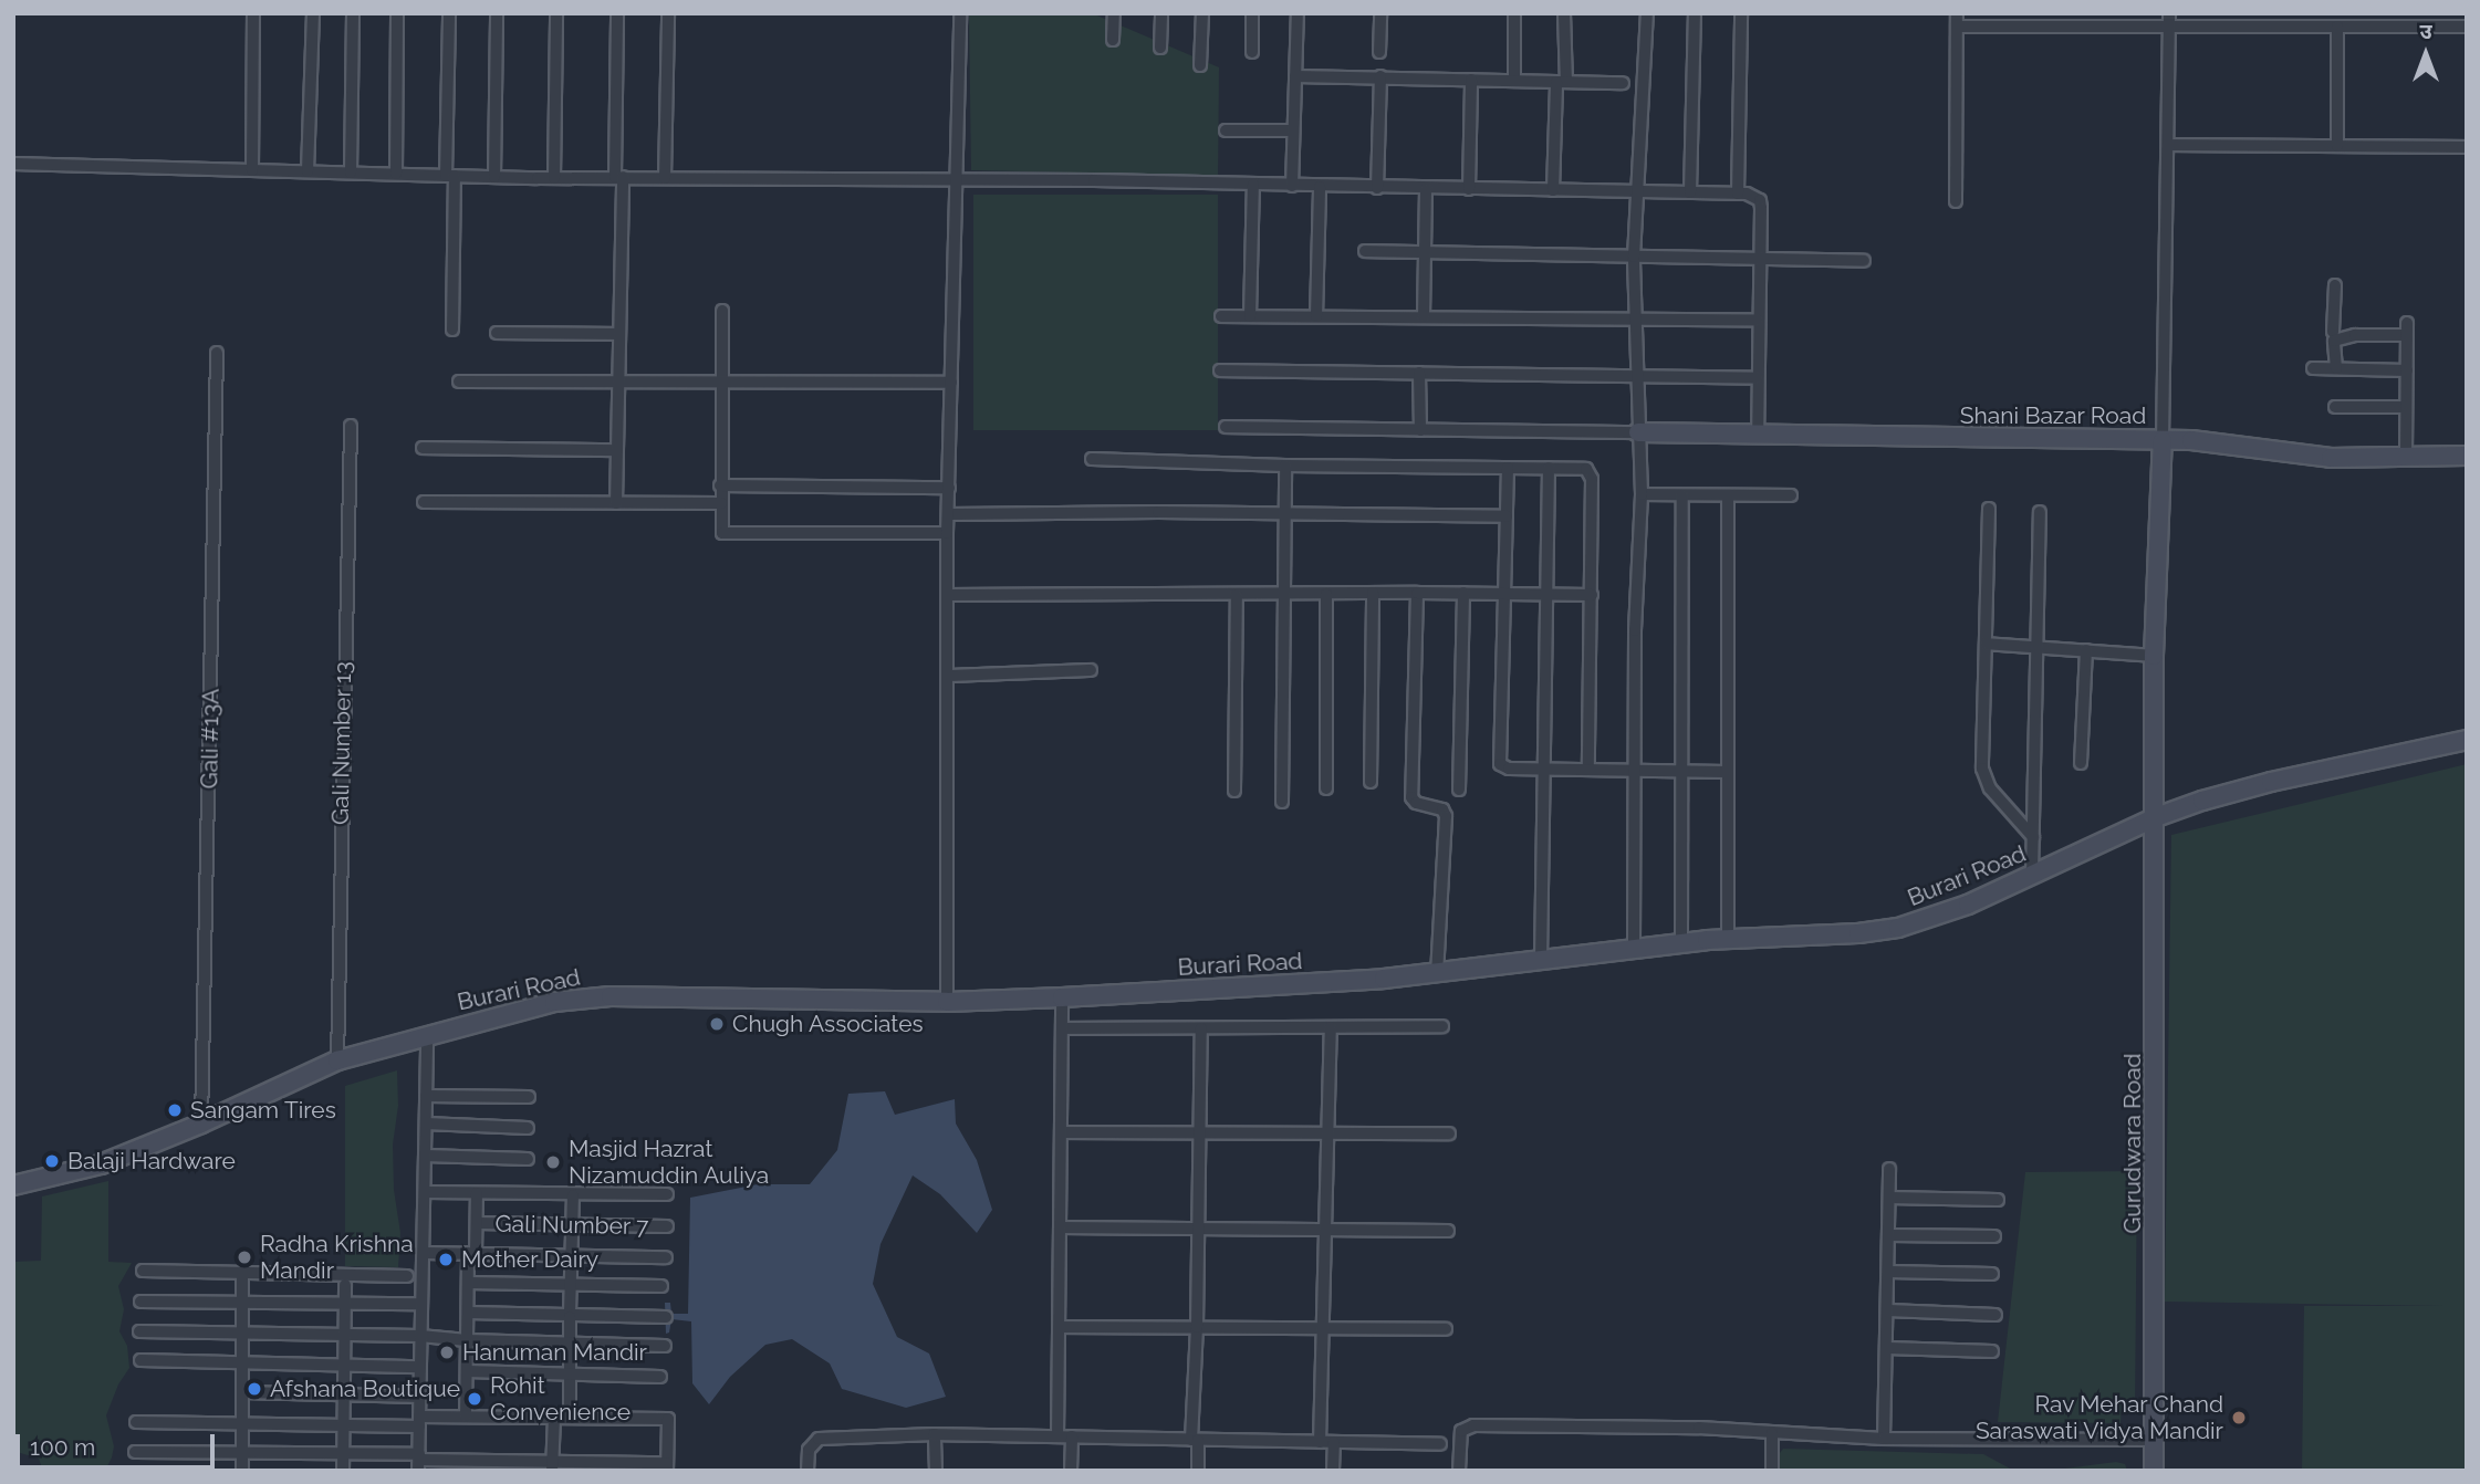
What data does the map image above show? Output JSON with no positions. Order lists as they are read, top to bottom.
{
  "streets": {
    "main road": ["Shani Bazar Road", "Burari Road", "Gurudwara Road"],
    "street": ["Gali #13A", "Gali Number 13", "Gali Number 7"]
  },
  "crossings": [
    ["Shani Bazar Road", "Gurudwara Road"],
    ["Gali #13A", "Burari Road"],
    ["Gali Number 13", "Burari Road"],
    ["Burari Road", "Gurudwara Road"]
  ],
  "places": [
    "Chugh Associates",
    "Sangam Tires",
    "Balaji Hardware",
    "Masjid Hazrat Nizamuddin Auliya",
    "Radha Krishna Mandir",
    "Mother Dairy",
    "Hanuman Mandir",
    "Afshana Boutique",
    "Rohit Convenience",
    "Rav Mehar Chand Saraswati Vidya Mandir"
  ],
  "scale_bar": "100 m",
  "north": "top"
}
